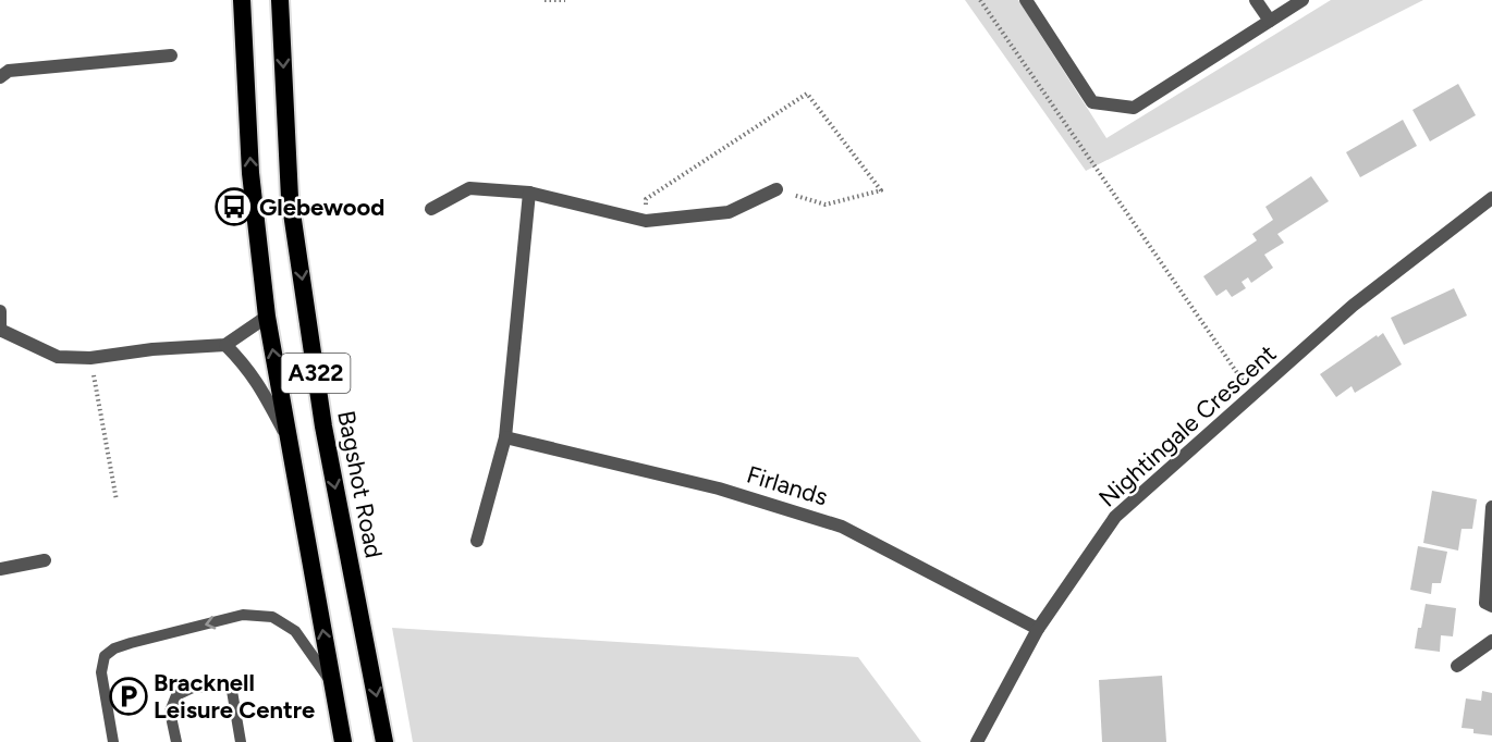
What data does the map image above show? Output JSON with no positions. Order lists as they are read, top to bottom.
{
  "streets": {
    "highway": ["A322", "Bagshot Road"],
    "street": ["Nightingale Crescent", "Firlands"]
  },
  "crossings": [
    ["Nightingale Crescent", "Firlands"]
  ],
  "places": {
    "bus stop": ["Glebewood"],
    "parking": ["Bracknell Leisure Centre"]
  }
}
